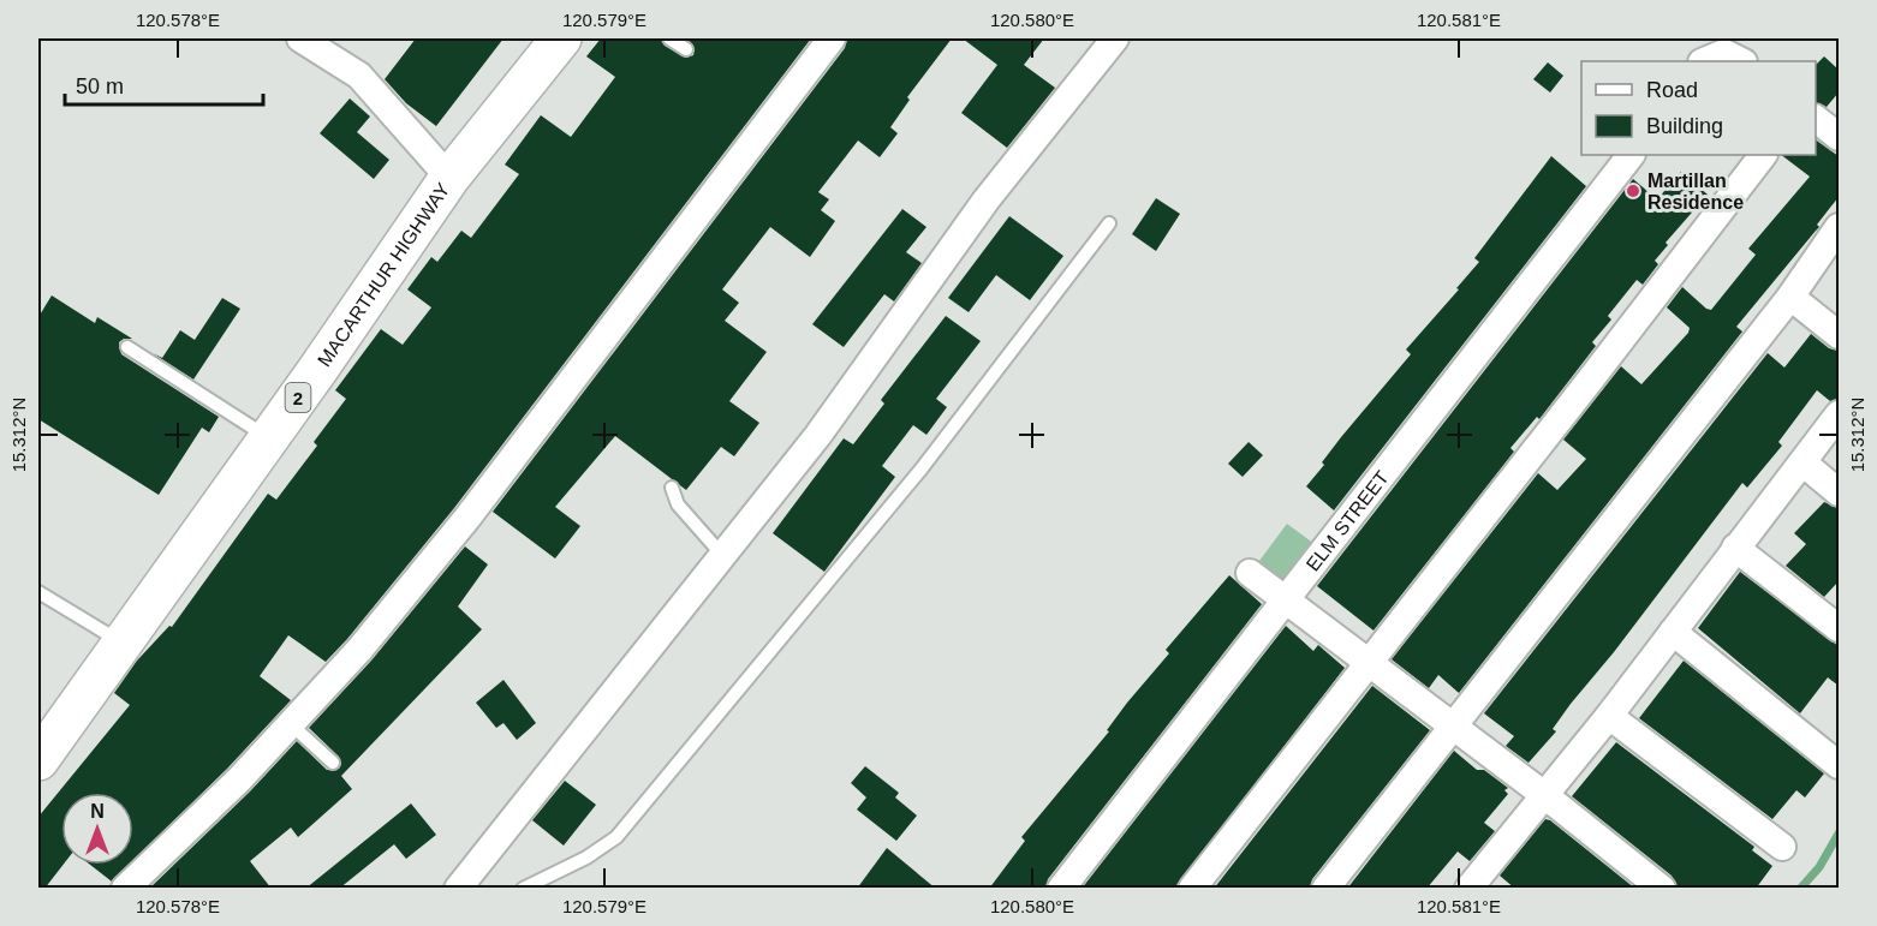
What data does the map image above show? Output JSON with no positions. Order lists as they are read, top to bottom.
{
  "streets": {
    "highway": ["MACARTHUR HIGHWAY", "2"],
    "street": ["ELM STREET"]
  },
  "places": ["Martillan Residence"],
  "legend": ["Road", "Building"],
  "scale_bar": "50 m",
  "north": "top",
  "coordinates": [
    "120.578°E",
    "120.579°E",
    "120.580°E",
    "120.581°E",
    "15.312°N"
  ]
}
